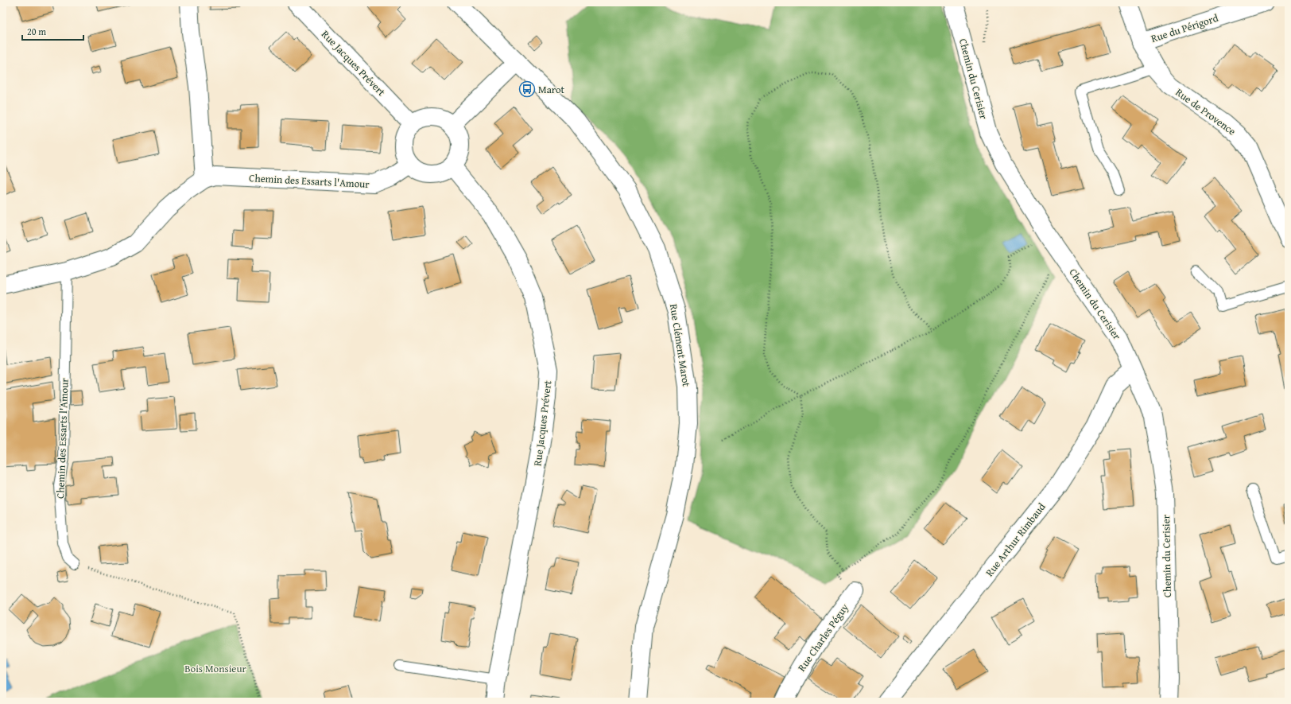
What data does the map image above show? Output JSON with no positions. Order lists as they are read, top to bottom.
{
  "streets": {
    "street": [
      "Rue du Périgord",
      "Rue Jacques Prévert",
      "Chemin du Cerisier",
      "Rue de Provence",
      "Chemin des Essarts l'Amour",
      "Rue Clément Marot",
      "Rue Arthur Rimbaud",
      "Rue Charles Péguy"
    ]
  },
  "crossings": [
    ["Rue du Périgord", "Rue de Provence"],
    ["Rue Jacques Prévert", "Chemin des Essarts l'Amour"],
    ["Chemin du Cerisier", "Rue Arthur Rimbaud"]
  ],
  "parks": ["Bois Monsieur"],
  "places": {
    "bus stop": ["Marot"]
  },
  "scale_bar": "20 m"
}
